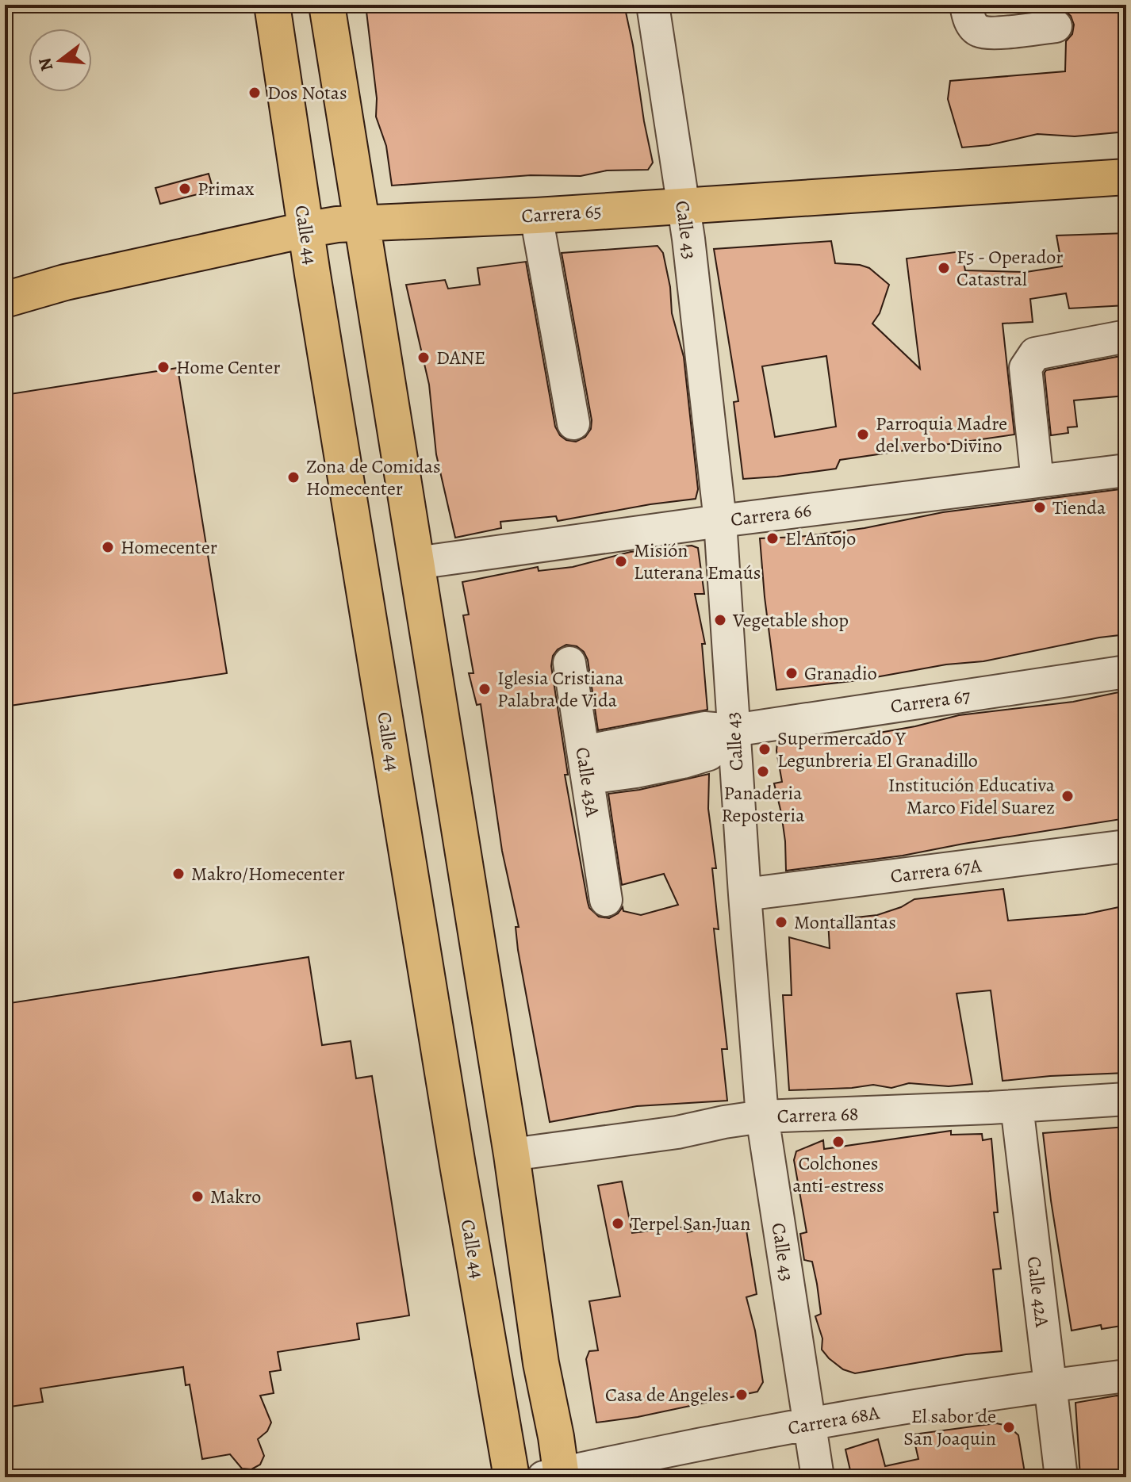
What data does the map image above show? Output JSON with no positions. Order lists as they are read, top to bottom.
{
  "streets": {
    "main road": ["Carrera 65", "Calle 44"],
    "street": [
      "Calle 43",
      "Carrera 66",
      "Carrera 67",
      "Calle 43A",
      "Carrera 67A",
      "Carrera 68",
      "Calle 42A",
      "Carrera 68A"
    ]
  },
  "crossings": [
    ["Carrera 65", "Calle 43"],
    ["Carrera 65", "Calle 44"],
    ["Calle 43", "Carrera 66"],
    ["Calle 43", "Carrera 67"],
    ["Calle 43", "Carrera 67A"],
    ["Calle 43", "Carrera 68"],
    ["Calle 43", "Carrera 68A"],
    ["Carrera 68", "Calle 42A"],
    ["Calle 42A", "Carrera 68A"]
  ],
  "places": [
    "Dos Notas",
    "Primax",
    "F5 - Operador Catastral",
    "DANE",
    "Home Center",
    "Parroquia Madre del verbo Divino",
    "Zona de Comidas Homecenter",
    "Tienda",
    "El Antojo",
    "Homecenter",
    "Misión Luterana Emaús",
    "Vegetable shop",
    "Granadio",
    "Iglesia Cristiana Palabra de Vida",
    "Supermercado Y Legunbreria El Granadillo",
    "Panaderia Reposteria",
    "Institución Educativa Marco Fidel Suarez",
    "Makro/Homecenter",
    "Montallantas",
    "Colchones anti-estress",
    "Makro",
    "Terpel San Juan",
    "Casa de Angeles",
    "El sabor de San Joaquin"
  ],
  "north": "left"
}
